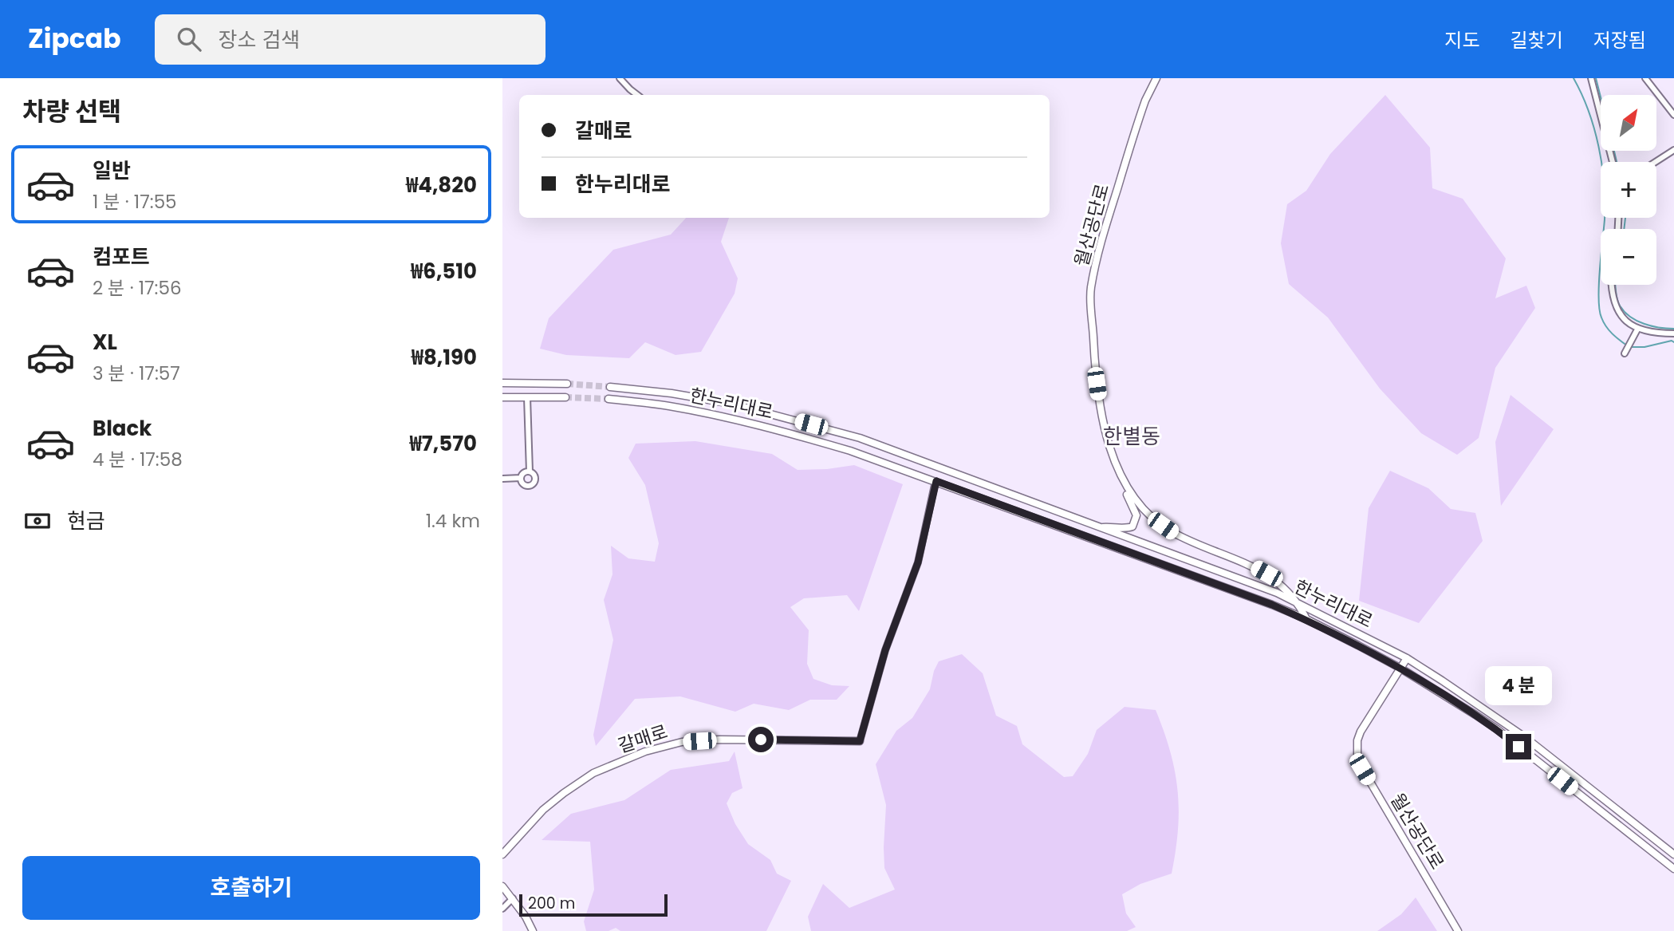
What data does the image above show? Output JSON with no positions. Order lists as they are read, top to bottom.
{
  "streets": {
    "street": ["월산공단로", "한누리대로", "갈매로"]
  },
  "crossings": [
    ["월산공단로", "한누리대로"]
  ],
  "districts": ["한별동"],
  "scale_bar": "200 m",
  "north": "top right",
  "page": {
    "header": "Zipcab",
    "search": "장소 검색",
    "nav": ["지도", "길찾기", "저장됨"],
    "heading": "차량 선택",
    "map_buttons": ["+", "−"],
    "banner": ["갈매로", "한누리대로"],
    "list": [
      {
        "name": "일반",
        "note": "1 분 · 17:55",
        "value": "₩4,820"
      },
      {
        "name": "컴포트",
        "note": "2 분 · 17:56",
        "value": "₩6,510"
      },
      {
        "name": "XL",
        "note": "3 분 · 17:57",
        "value": "₩8,190"
      },
      {
        "name": "Black",
        "note": "4 분 · 17:58",
        "value": "₩7,570"
      }
    ],
    "pay": ["현금", "1.4 km"],
    "bubble": "4 분",
    "buttons": "호출하기",
    "scale": "200 m"
  }
}
